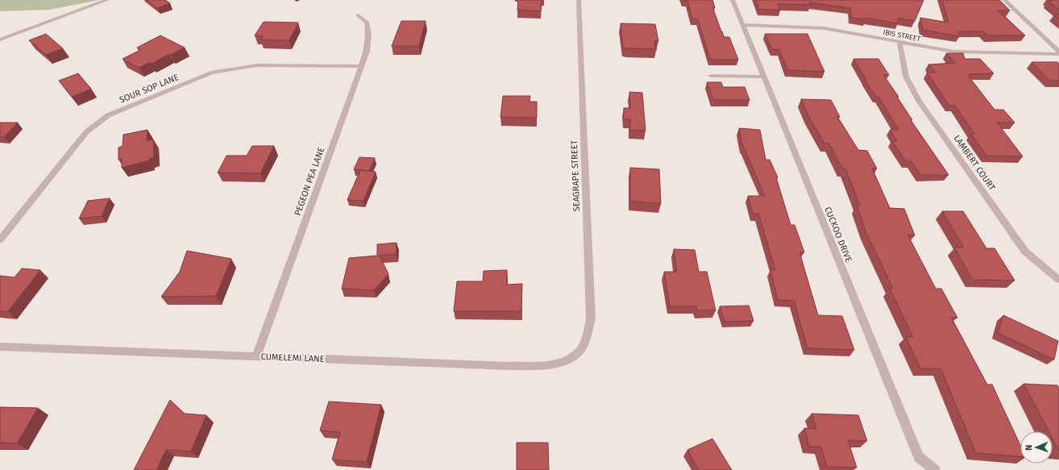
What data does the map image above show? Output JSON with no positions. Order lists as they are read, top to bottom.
{
  "streets": {
    "street": [
      "IBIS STREET",
      "SOUR SOP LANE",
      "LAMBERT COURT",
      "SEAGRAPE STREET",
      "PEGEON PEA LANE",
      "CUCKOO DRIVE",
      "CUMELEMI LANE"
    ]
  },
  "crossings": [
    ["IBIS STREET", "LAMBERT COURT"],
    ["IBIS STREET", "CUCKOO DRIVE"],
    ["SOUR SOP LANE", "PEGEON PEA LANE"],
    ["SEAGRAPE STREET", "CUMELEMI LANE"],
    ["PEGEON PEA LANE", "CUMELEMI LANE"]
  ],
  "north": "left"
}
